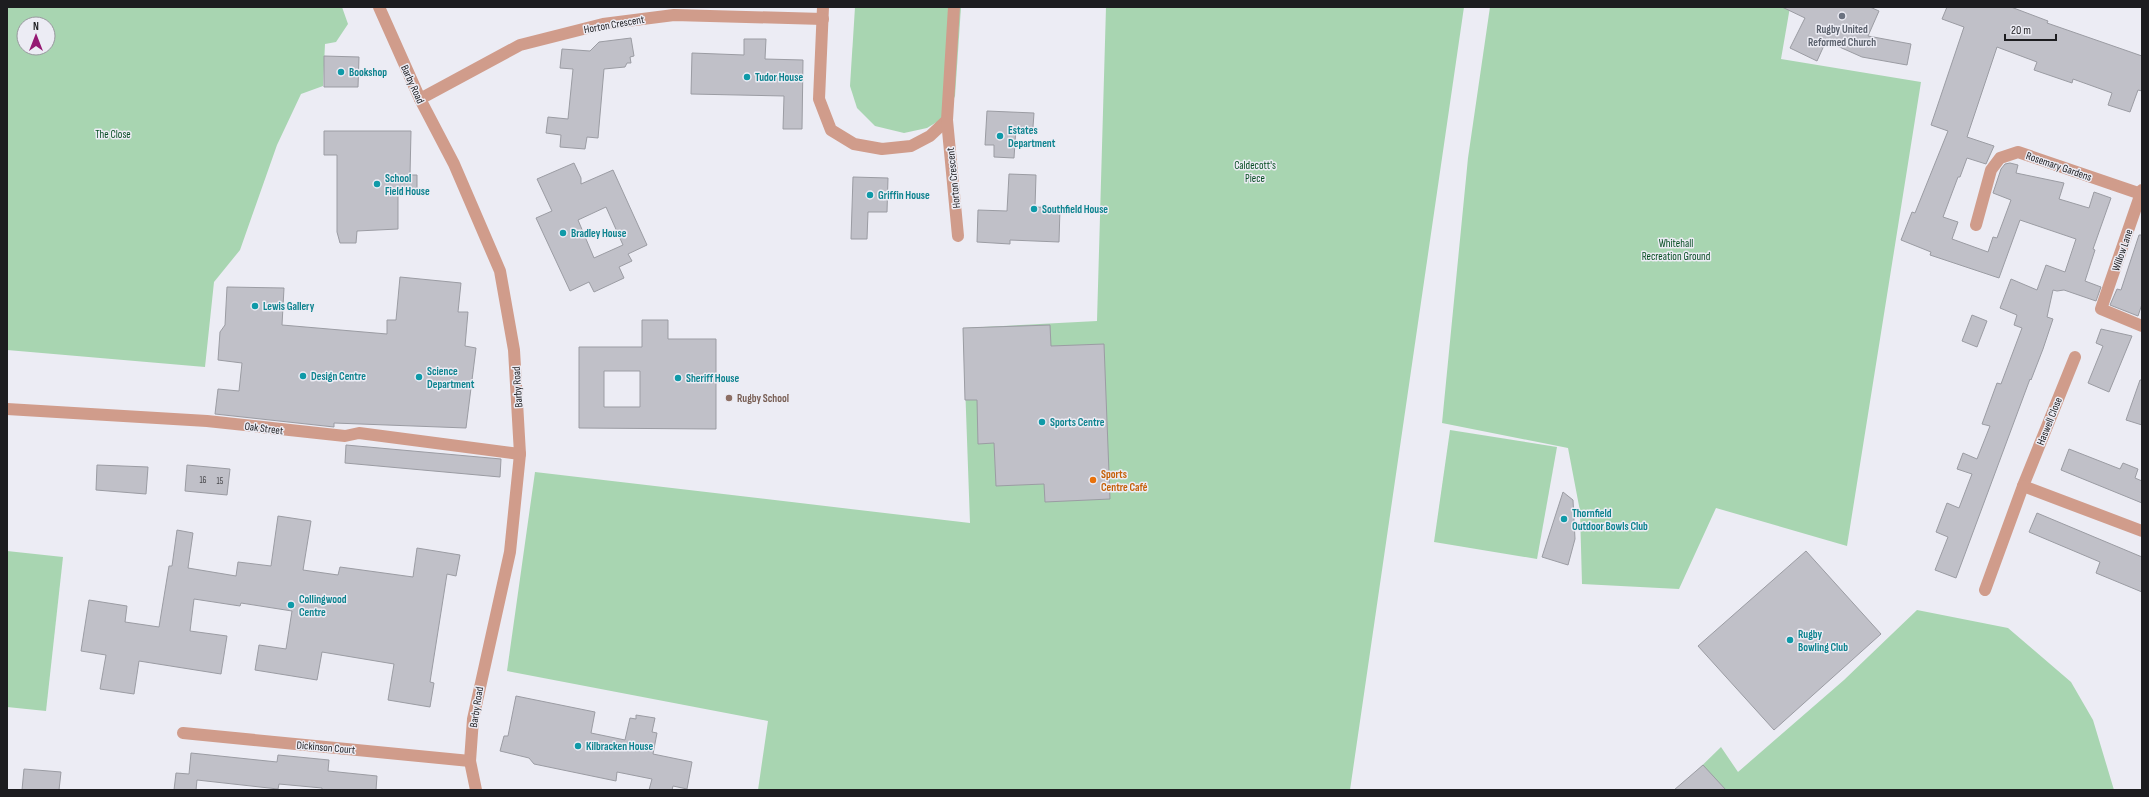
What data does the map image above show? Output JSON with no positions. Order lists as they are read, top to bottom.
{
  "streets": {
    "street": [
      "Horton Crescent",
      "Barby Road",
      "Rosemary Gardens",
      "Willow Lane",
      "Haswell Close",
      "Oak Street",
      "Dickinson Court"
    ]
  },
  "crossings": [
    ["Horton Crescent", "Barby Road"],
    ["Barby Road", "Oak Street"],
    ["Barby Road", "Dickinson Court"],
    ["Rosemary Gardens", "Willow Lane"]
  ],
  "parks": ["The Close", "Caldecott's Piece", "Whitehall Recreation Ground"],
  "places": [
    "Rugby United Reformed Church",
    "Bookshop",
    "Tudor House",
    "Estates Department",
    "School Field House",
    "Griffin House",
    "Southfield House",
    "Bradley House",
    "Lewis Gallery",
    "Design Centre",
    "Science Department",
    "Sheriff House",
    "Rugby School",
    "Sports Centre",
    "Sports Centre Café",
    "Thornfield Outdoor Bowls Club",
    "Collingwood Centre",
    "Rugby Bowling Club",
    "Kilbracken House"
  ],
  "house_numbers": ["16", "15"],
  "scale_bar": "20 m",
  "north": "top"
}
